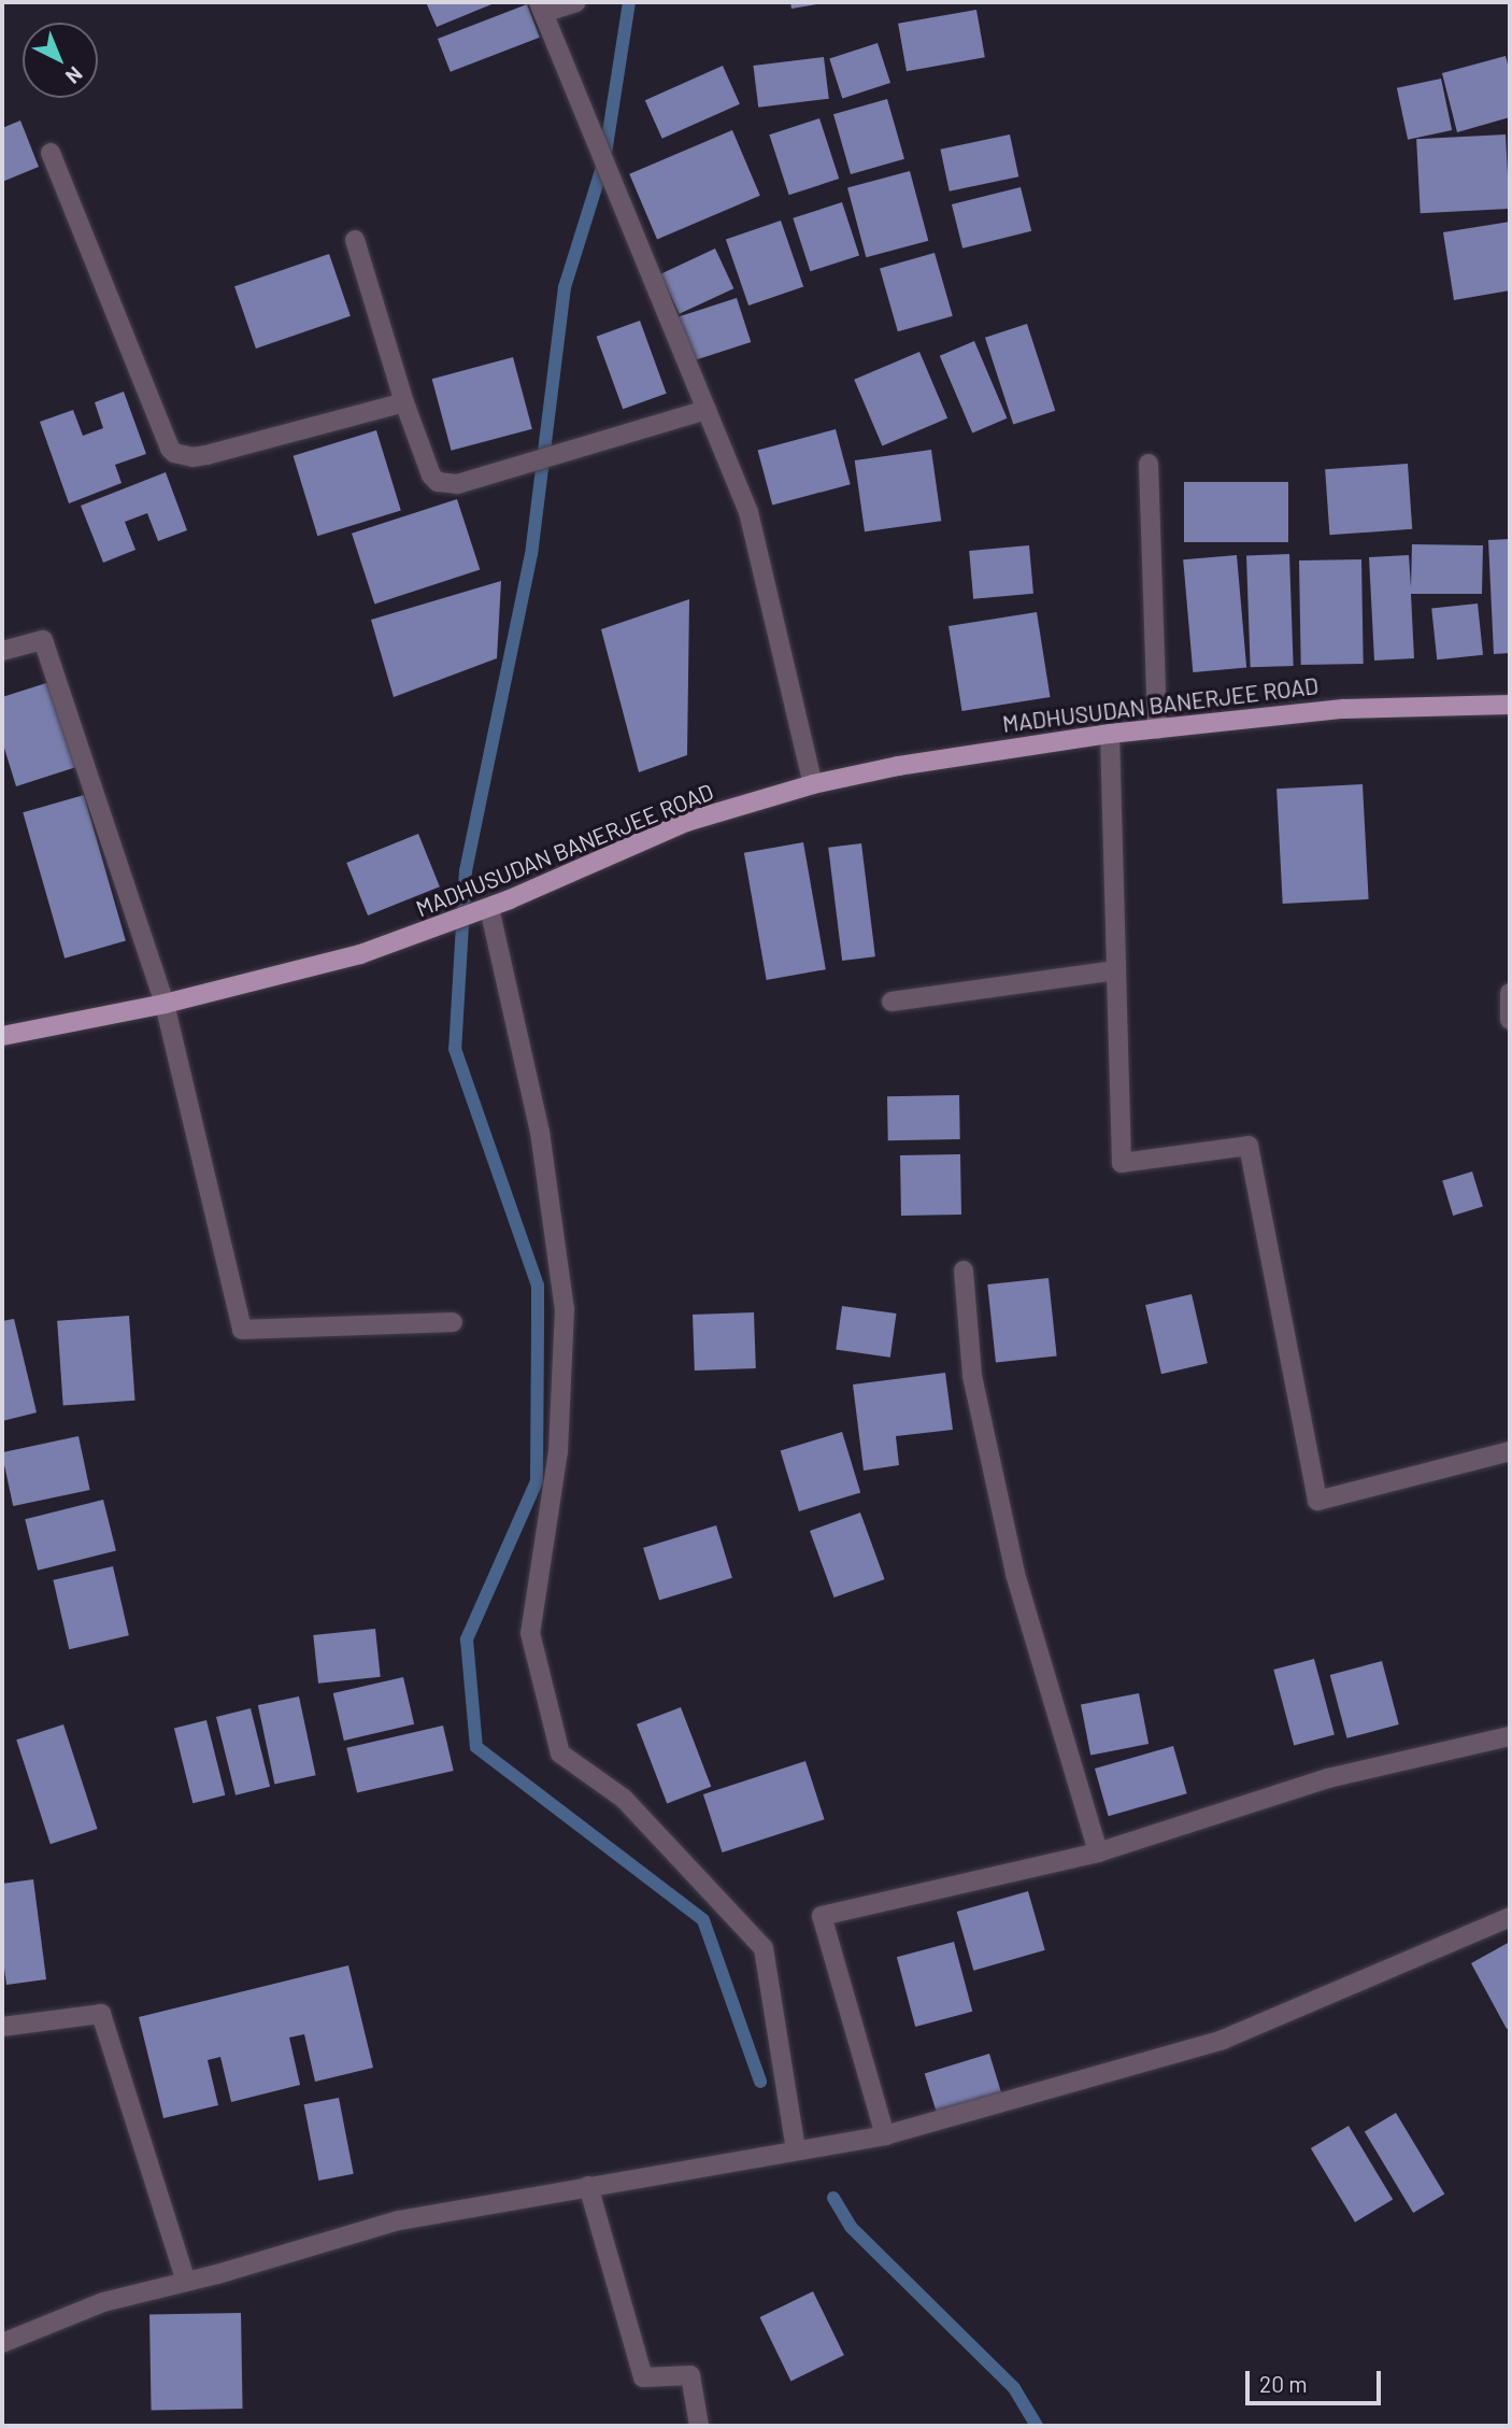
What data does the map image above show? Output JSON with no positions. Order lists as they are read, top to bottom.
{
  "streets": {
    "main road": ["MADHUSUDAN BANERJEE ROAD"]
  },
  "scale_bar": "20 m",
  "north": "bottom right"
}
